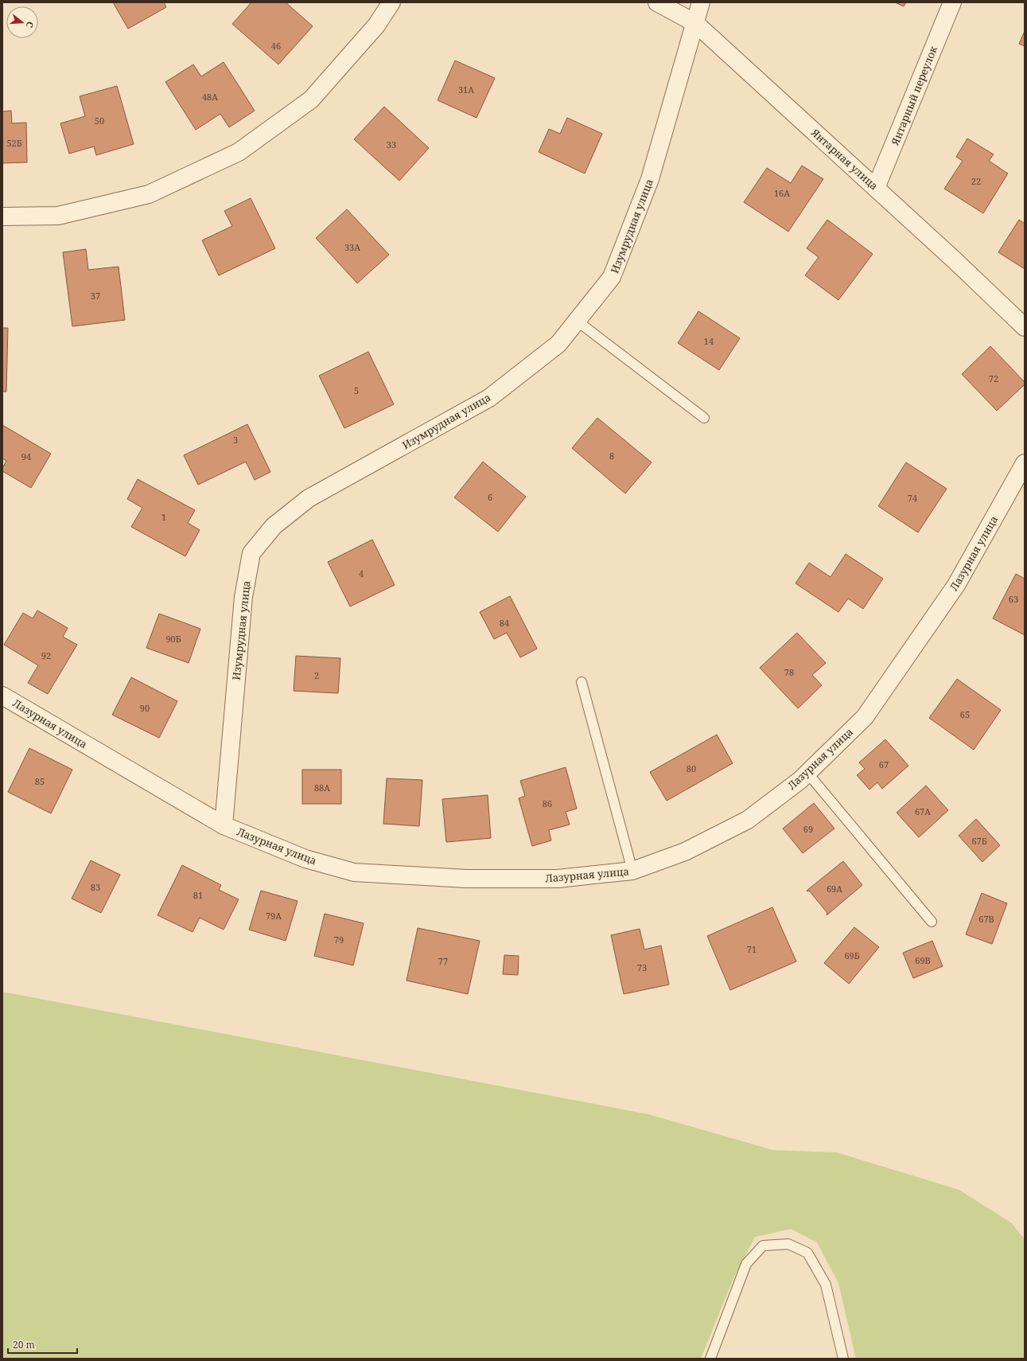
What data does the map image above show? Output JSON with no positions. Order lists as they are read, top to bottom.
{
  "streets": {
    "street": [
      "Янтарный переулок",
      "Янтарная улица",
      "Изумрудная улица",
      "Лазурная улица"
    ]
  },
  "crossings": [
    ["Янтарный переулок", "Янтарная улица"],
    ["Янтарная улица", "Изумрудная улица"],
    ["Изумрудная улица", "Лазурная улица"]
  ],
  "house_numbers": [
    "46",
    "31А",
    "48А",
    "50",
    "52Б",
    "33",
    "22",
    "16А",
    "33А",
    "37",
    "14",
    "72",
    "5",
    "3",
    "8",
    "94",
    "6",
    "74",
    "1",
    "4",
    "63",
    "84",
    "90Б",
    "92",
    "78",
    "2",
    "90",
    "65",
    "67",
    "80",
    "85",
    "88А",
    "86",
    "67А",
    "69",
    "67Б",
    "83",
    "69А",
    "81",
    "79А",
    "67В",
    "79",
    "71",
    "69Б",
    "69В",
    "77",
    "73"
  ],
  "scale_bar": "20 m",
  "north": "right"
}
